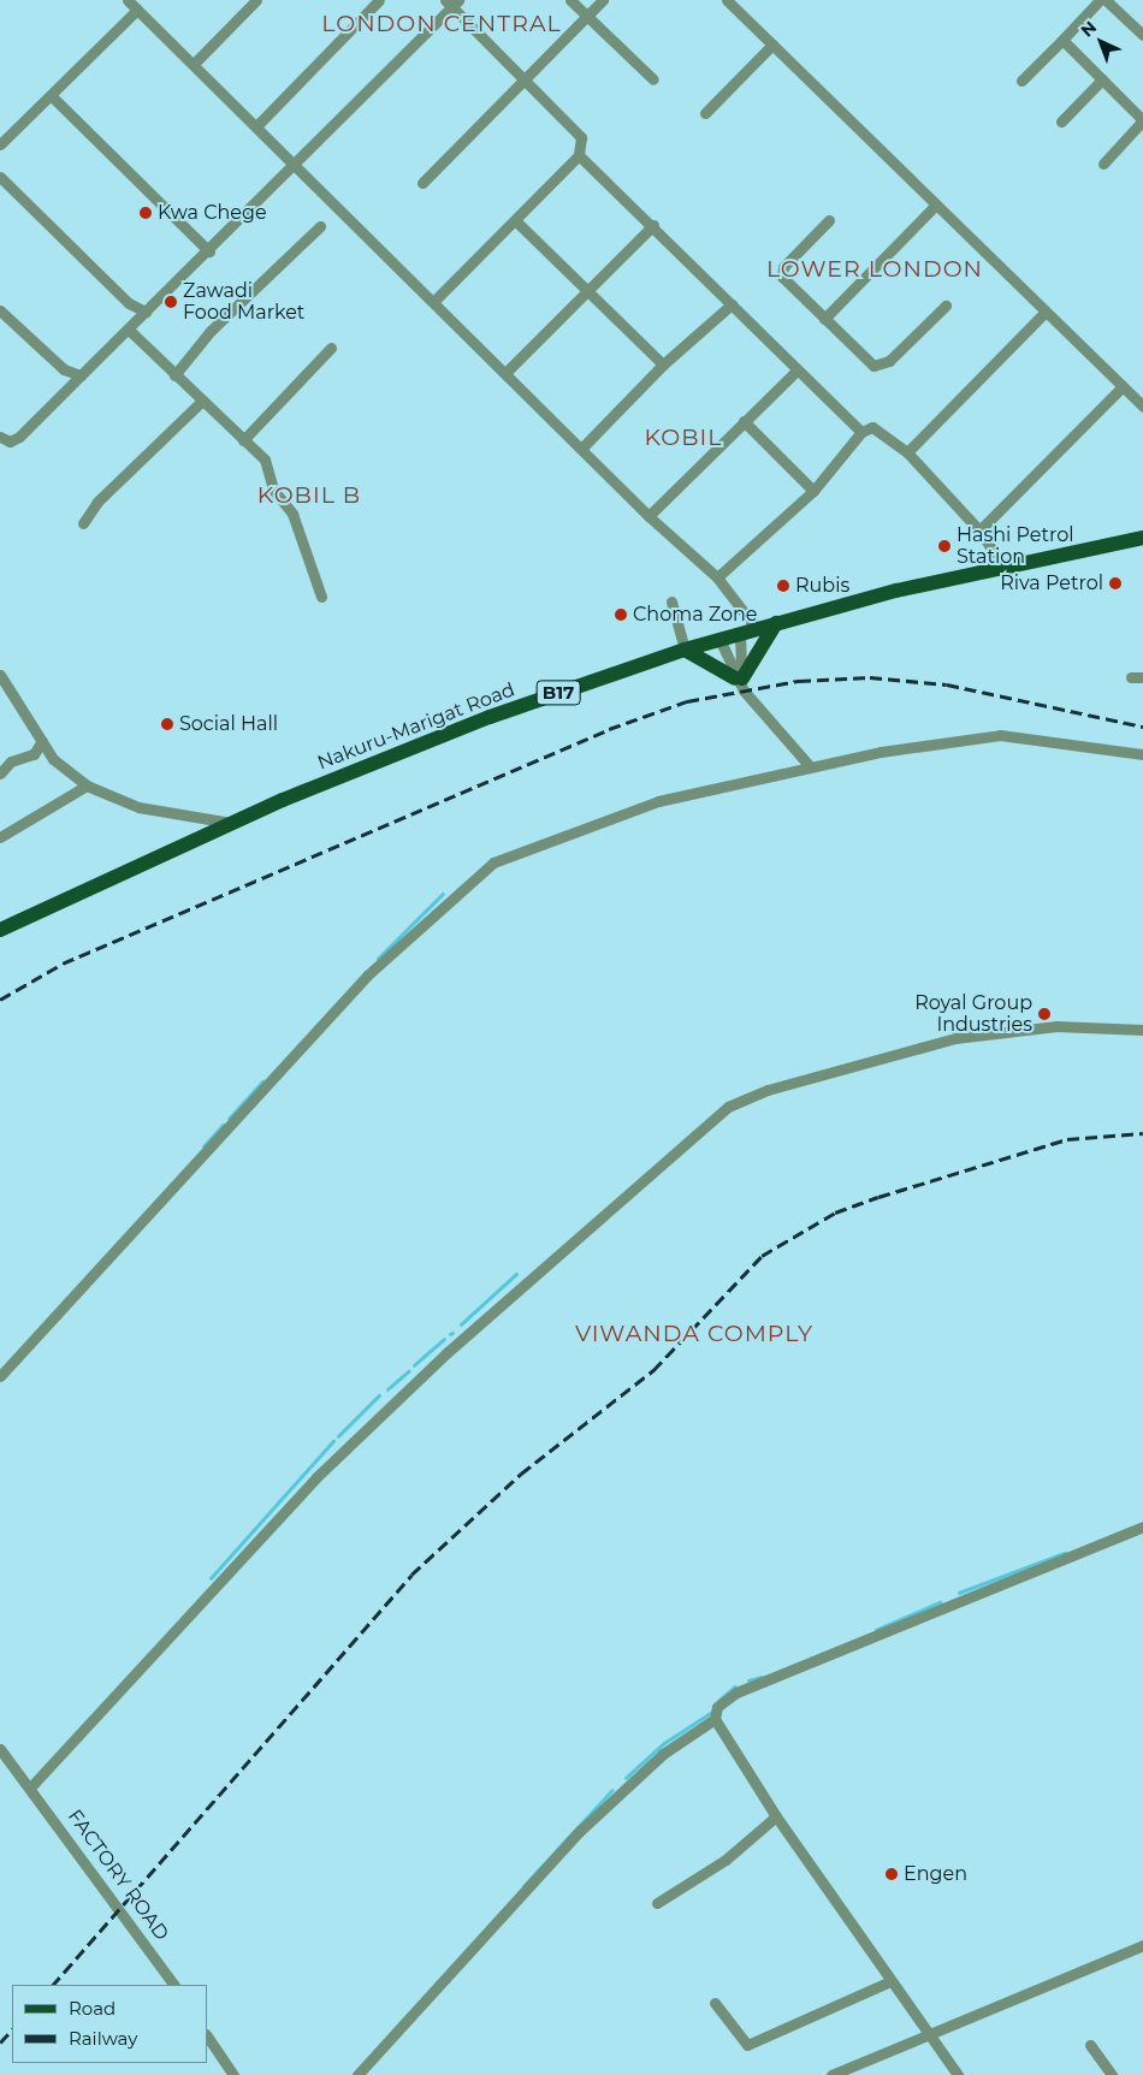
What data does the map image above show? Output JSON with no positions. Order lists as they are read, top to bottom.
{
  "streets": {
    "main road": ["B17", "Nakuru-Marigat Road"],
    "street": ["FACTORY ROAD"]
  },
  "districts": [
    "LONDON CENTRAL",
    "LOWER LONDON",
    "KOBIL",
    "KOBIL B",
    "VIWANDA COMPLY"
  ],
  "places": [
    "Kwa Chege",
    "Zawadi Food Market",
    "Hashi Petrol Station",
    "Riva Petrol",
    "Rubis",
    "Choma Zone",
    "Social Hall",
    "Royal Group Industries",
    "Engen"
  ],
  "legend": ["Road", "Railway"],
  "north": "top left"
}
